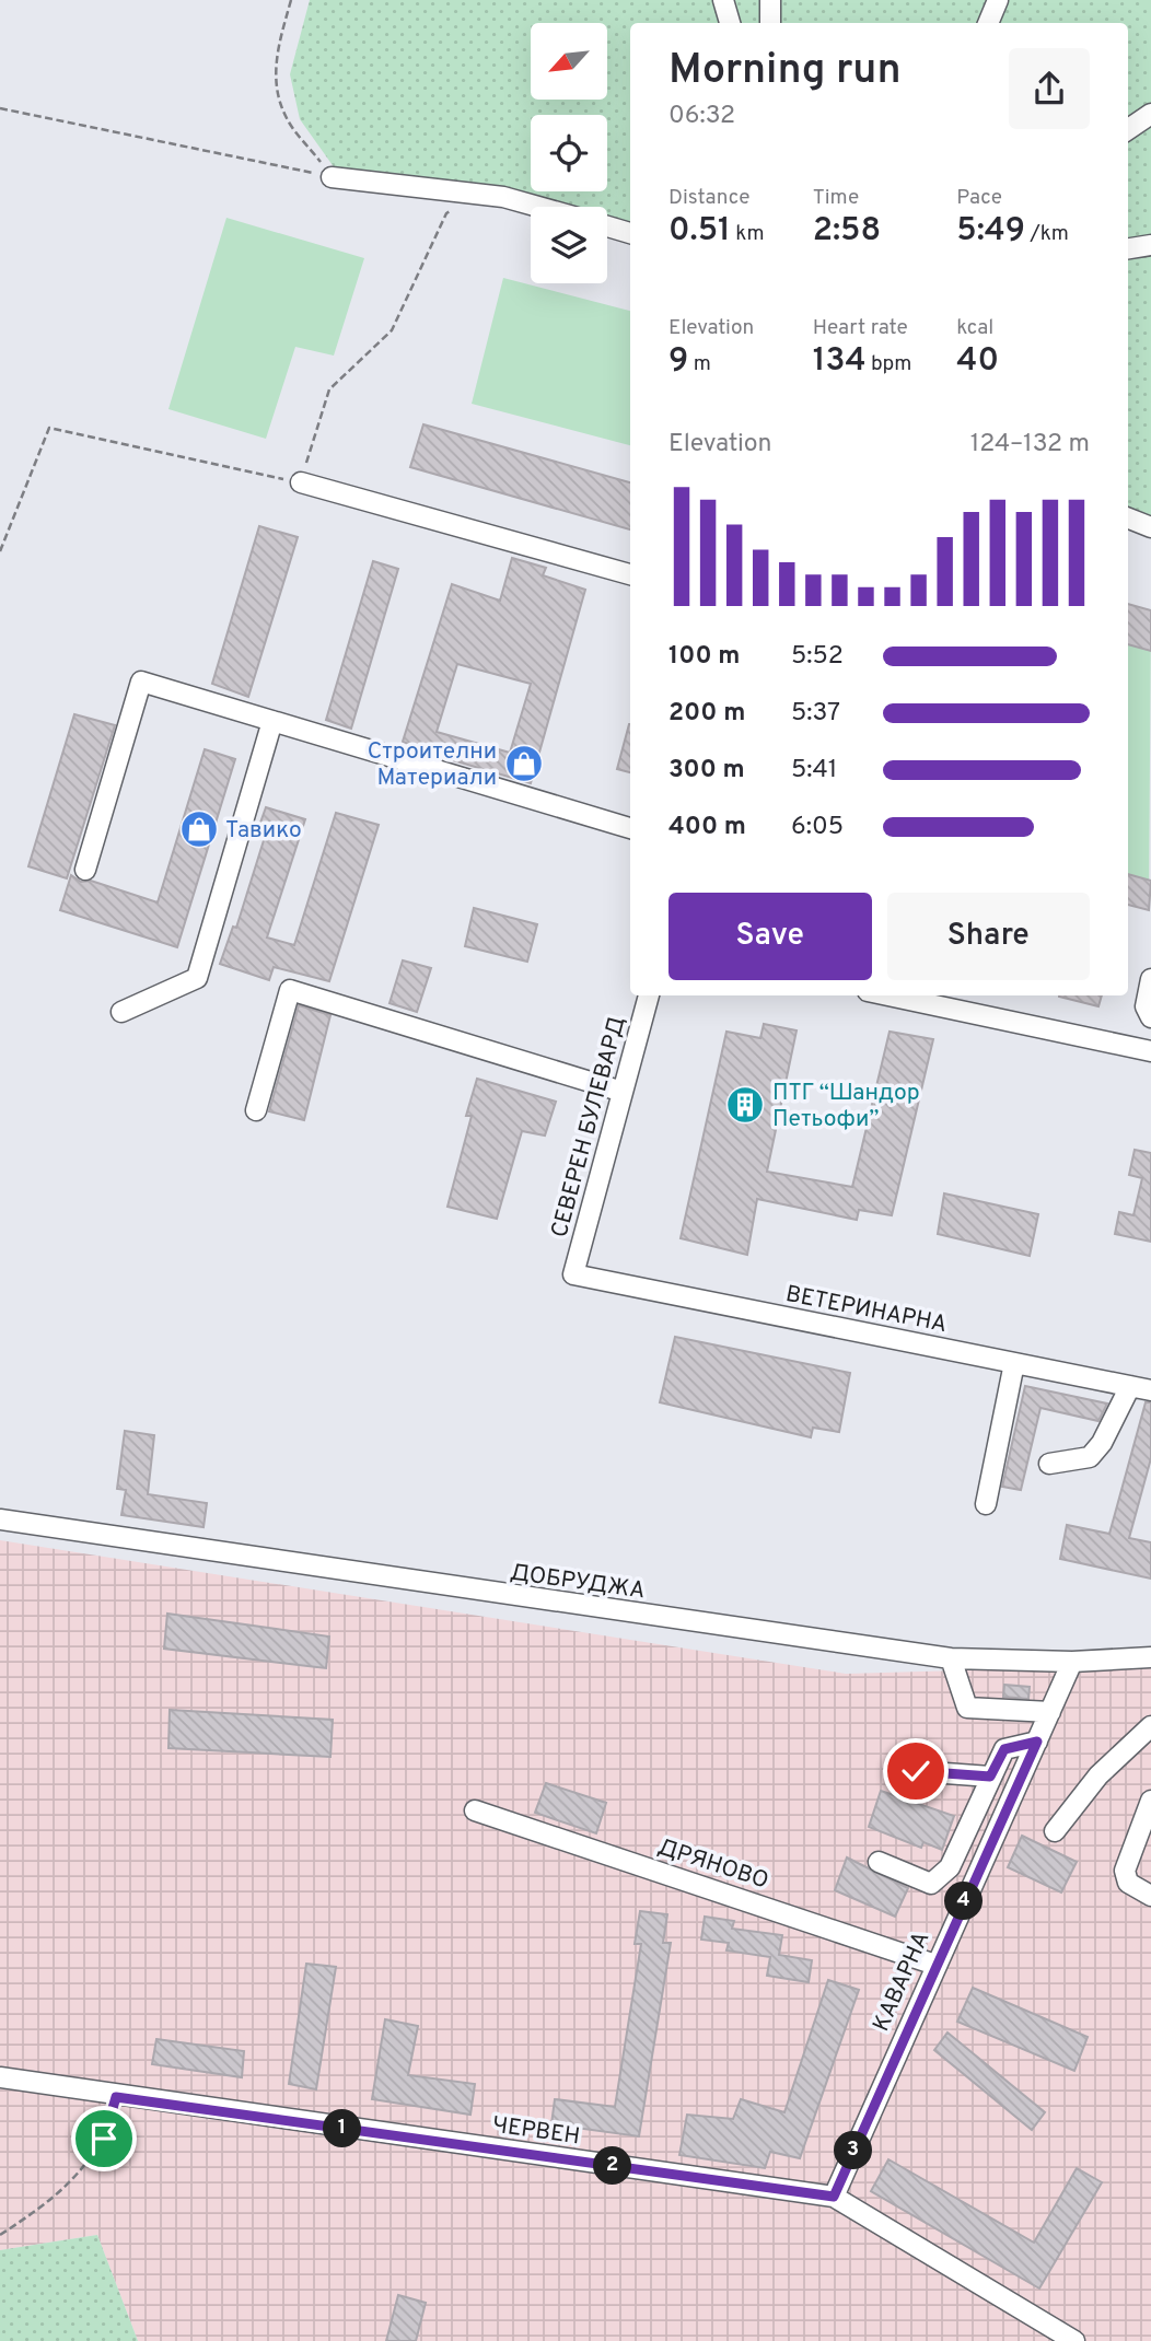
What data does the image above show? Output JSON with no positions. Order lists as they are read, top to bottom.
{
  "streets": {
    "street": [
      "СЕВЕРЕН БУЛЕВАРД",
      "ВЕТЕРИНАРНА",
      "ДОБРУДЖА",
      "ДРЯНОВО",
      "КАВАРНА",
      "ЧЕРВЕН"
    ]
  },
  "crossings": [
    ["СЕВЕРЕН БУЛЕВАРД", "ВЕТЕРИНАРНА"],
    ["ДОБРУДЖА", "КАВАРНА"],
    ["ДРЯНОВО", "КАВАРНА"],
    ["КАВАРНА", "ЧЕРВЕН"]
  ],
  "places": {
    "shop": ["Строителни Материали", "Тавико"],
    "building": ["ПТГ “Шандор Петьофи”"]
  },
  "north": "bottom left",
  "page": {
    "heading": ["Morning run", "06:32"],
    "stats": [
      ["Distance", "0.51 km"],
      ["Time", "2:58"],
      ["Pace", "5:49 /km"],
      ["Elevation", "9 m"],
      ["Heart rate", "134 bpm"],
      ["kcal", "40"]
    ],
    "chart": ["Elevation", "124–132 m"],
    "list": [
      {
        "name": "100 m",
        "note": "5:52"
      },
      {
        "name": "200 m",
        "note": "5:37"
      },
      {
        "name": "300 m",
        "note": "5:41"
      },
      {
        "name": "400 m",
        "note": "6:05"
      }
    ],
    "buttons": ["Save", "Share"],
    "pins": [
      "4",
      "1",
      "3",
      "2"
    ]
  }
}
